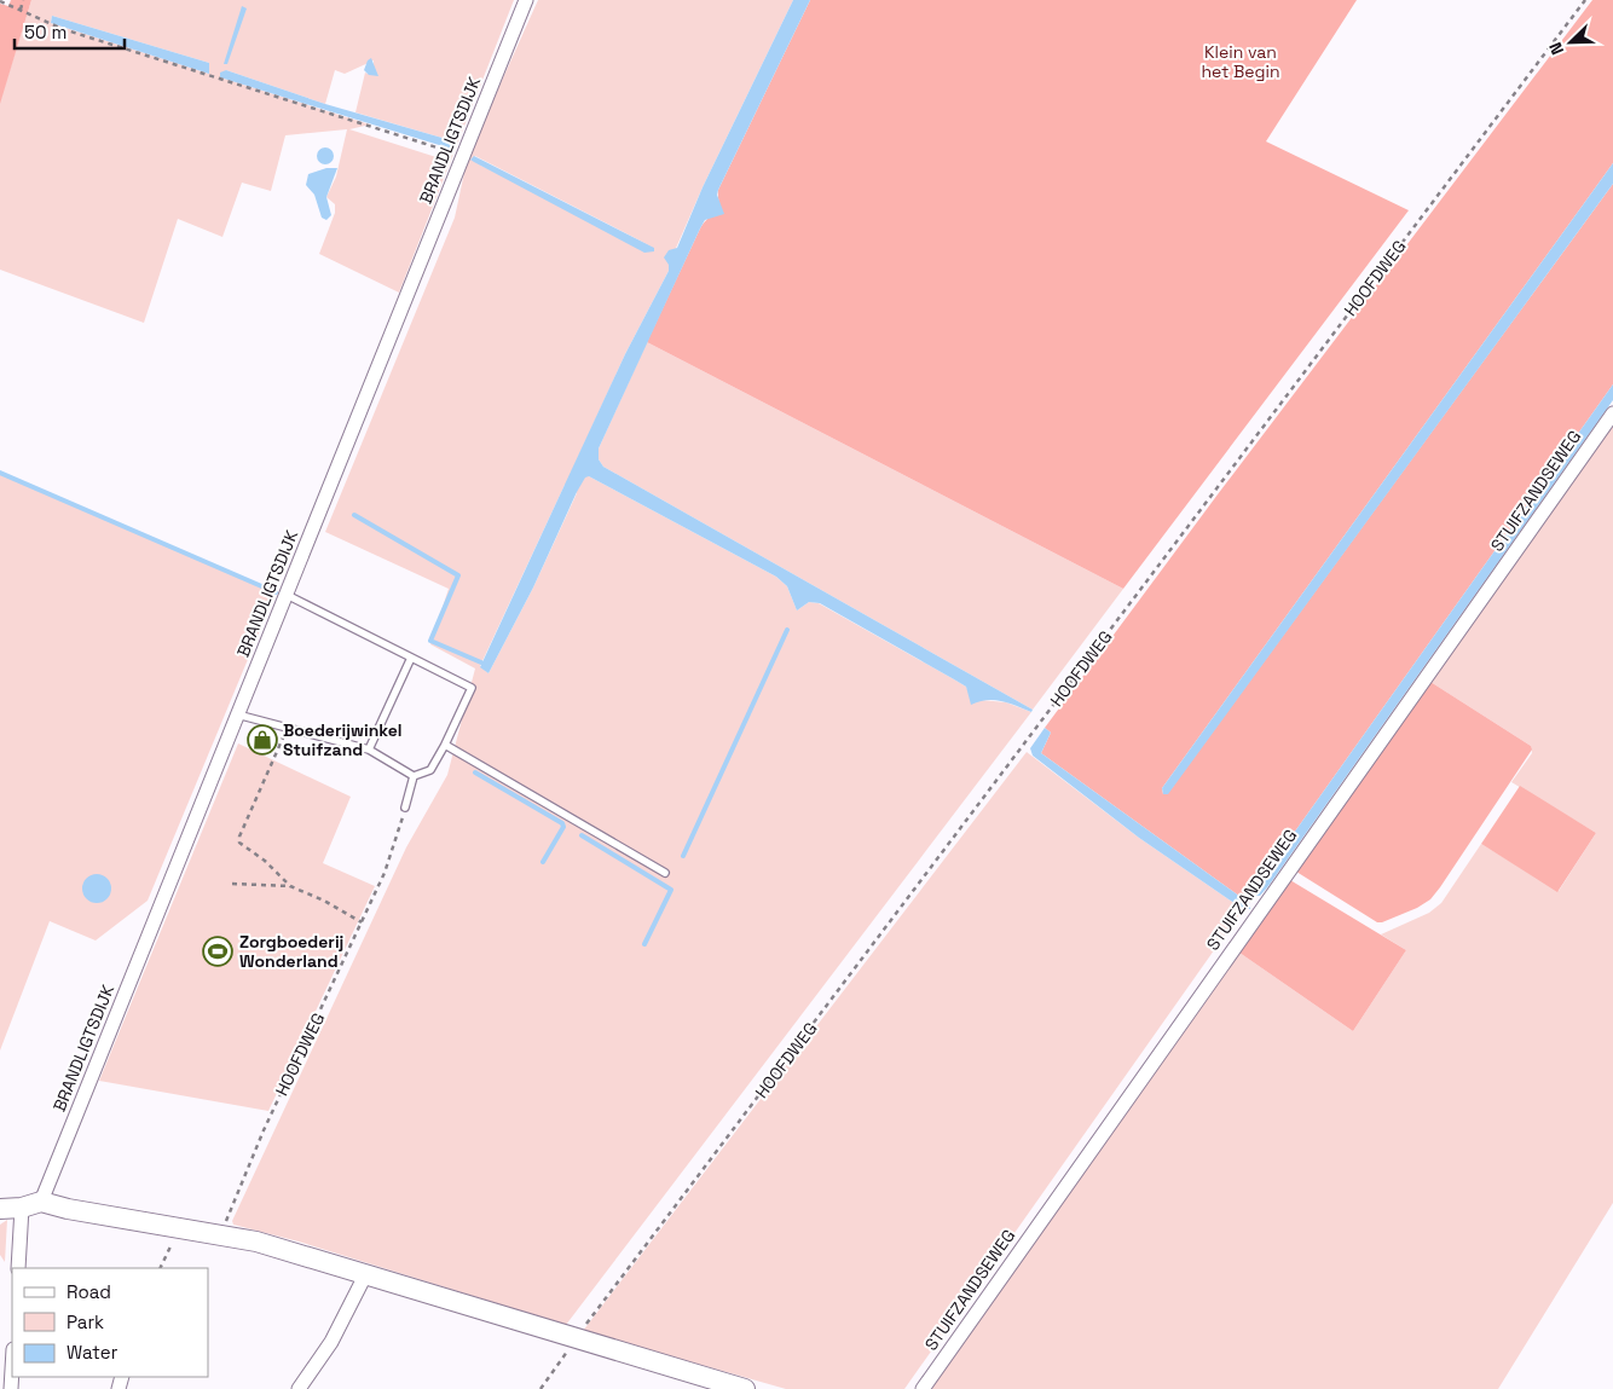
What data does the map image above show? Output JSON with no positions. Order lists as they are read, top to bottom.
{
  "streets": {
    "street": ["BRANDLIGTSDIJK", "STUIFZANDSEWEG"],
    "path": ["HOOFDWEG"]
  },
  "parks": ["Klein van het Begin"],
  "places": {
    "shop": ["Boederijwinkel Stuifzand"],
    "sports": ["Zorgboederij Wonderland"]
  },
  "legend": ["Road", "Park", "Water"],
  "scale_bar": "50 m",
  "north": "bottom left"
}
